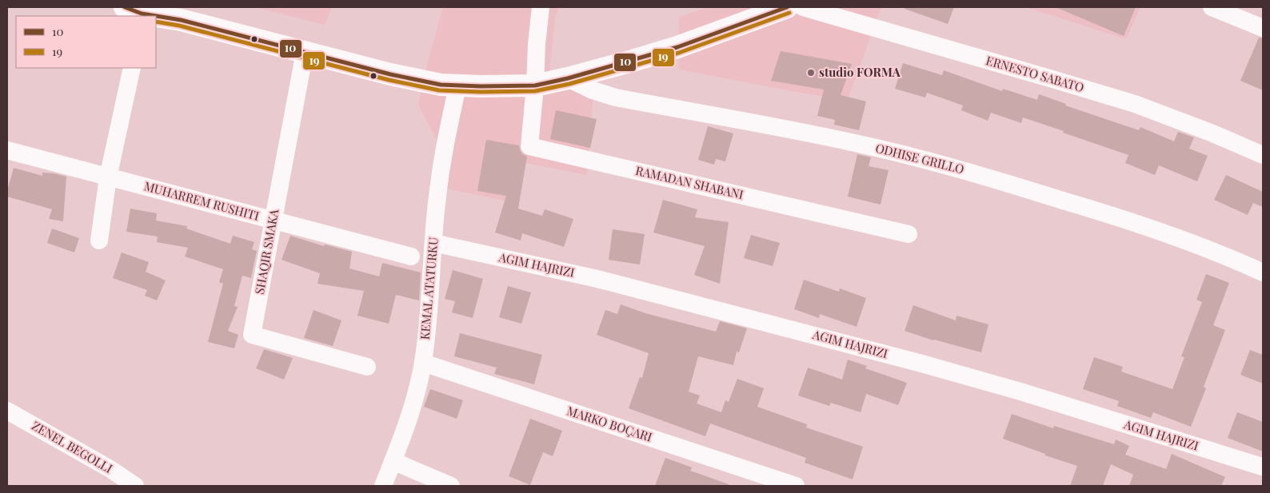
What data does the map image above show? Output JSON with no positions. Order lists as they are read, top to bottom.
{
  "streets": {
    "street": [
      "ERNESTO SABATO",
      "ODHISE GRILLO",
      "RAMADAN SHABANI",
      "MUHARREM RUSHITI",
      "SHAQIR SMAKA",
      "AGIM HAJRIZI",
      "KEMAL ATATURKU",
      "MARKO BOÇARI",
      "ZENEL BEGOLLI"
    ]
  },
  "crossings": [
    ["MUHARREM RUSHITI", "SHAQIR SMAKA"],
    ["AGIM HAJRIZI", "KEMAL ATATURKU"],
    ["KEMAL ATATURKU", "MARKO BOÇARI"]
  ],
  "places": ["studio FORMA"],
  "lines": ["transit line 10", "transit line 19"],
  "legend": ["10", "19"]
}
